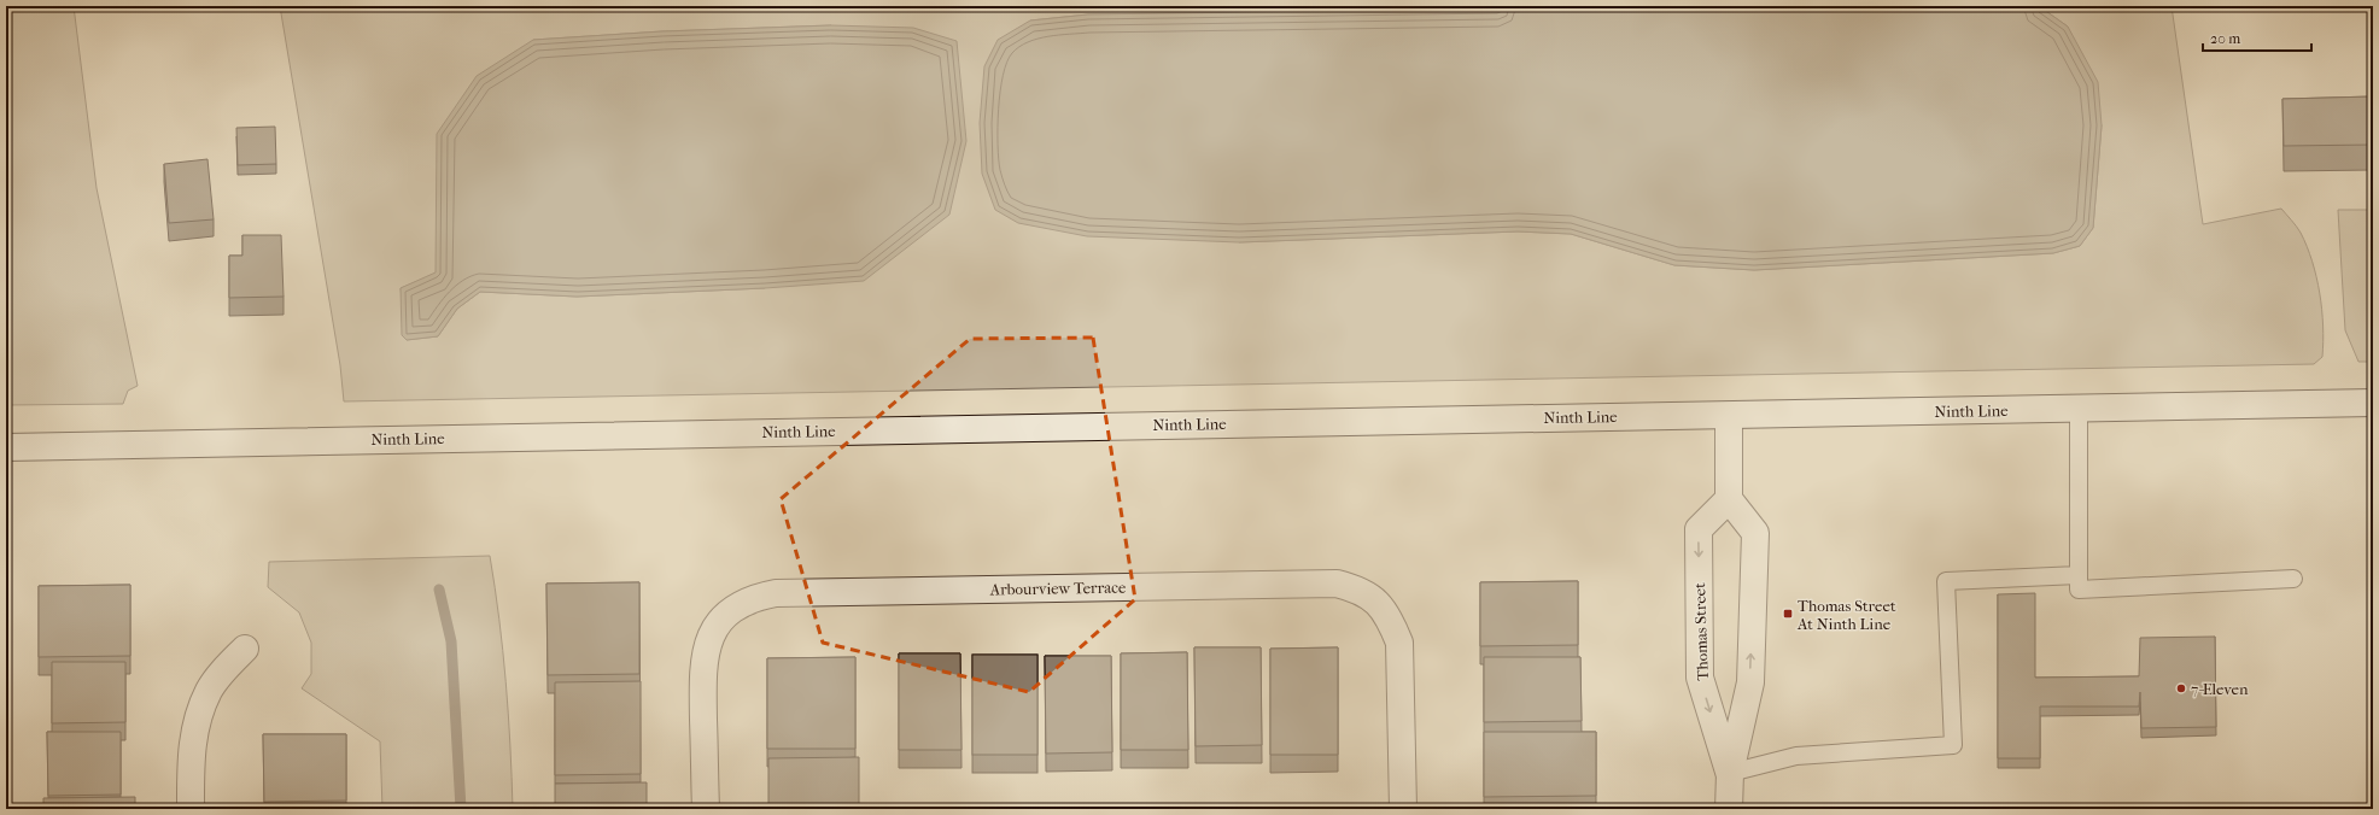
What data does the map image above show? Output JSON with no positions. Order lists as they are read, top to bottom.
{
  "streets": {
    "main road": ["Ninth Line", "Arbourview Terrace", "Thomas Street"]
  },
  "places": {
    "transit": ["Thomas Street At Ninth Line"],
    "other": ["7-Eleven"]
  },
  "scale_bar": "20 m"
}
